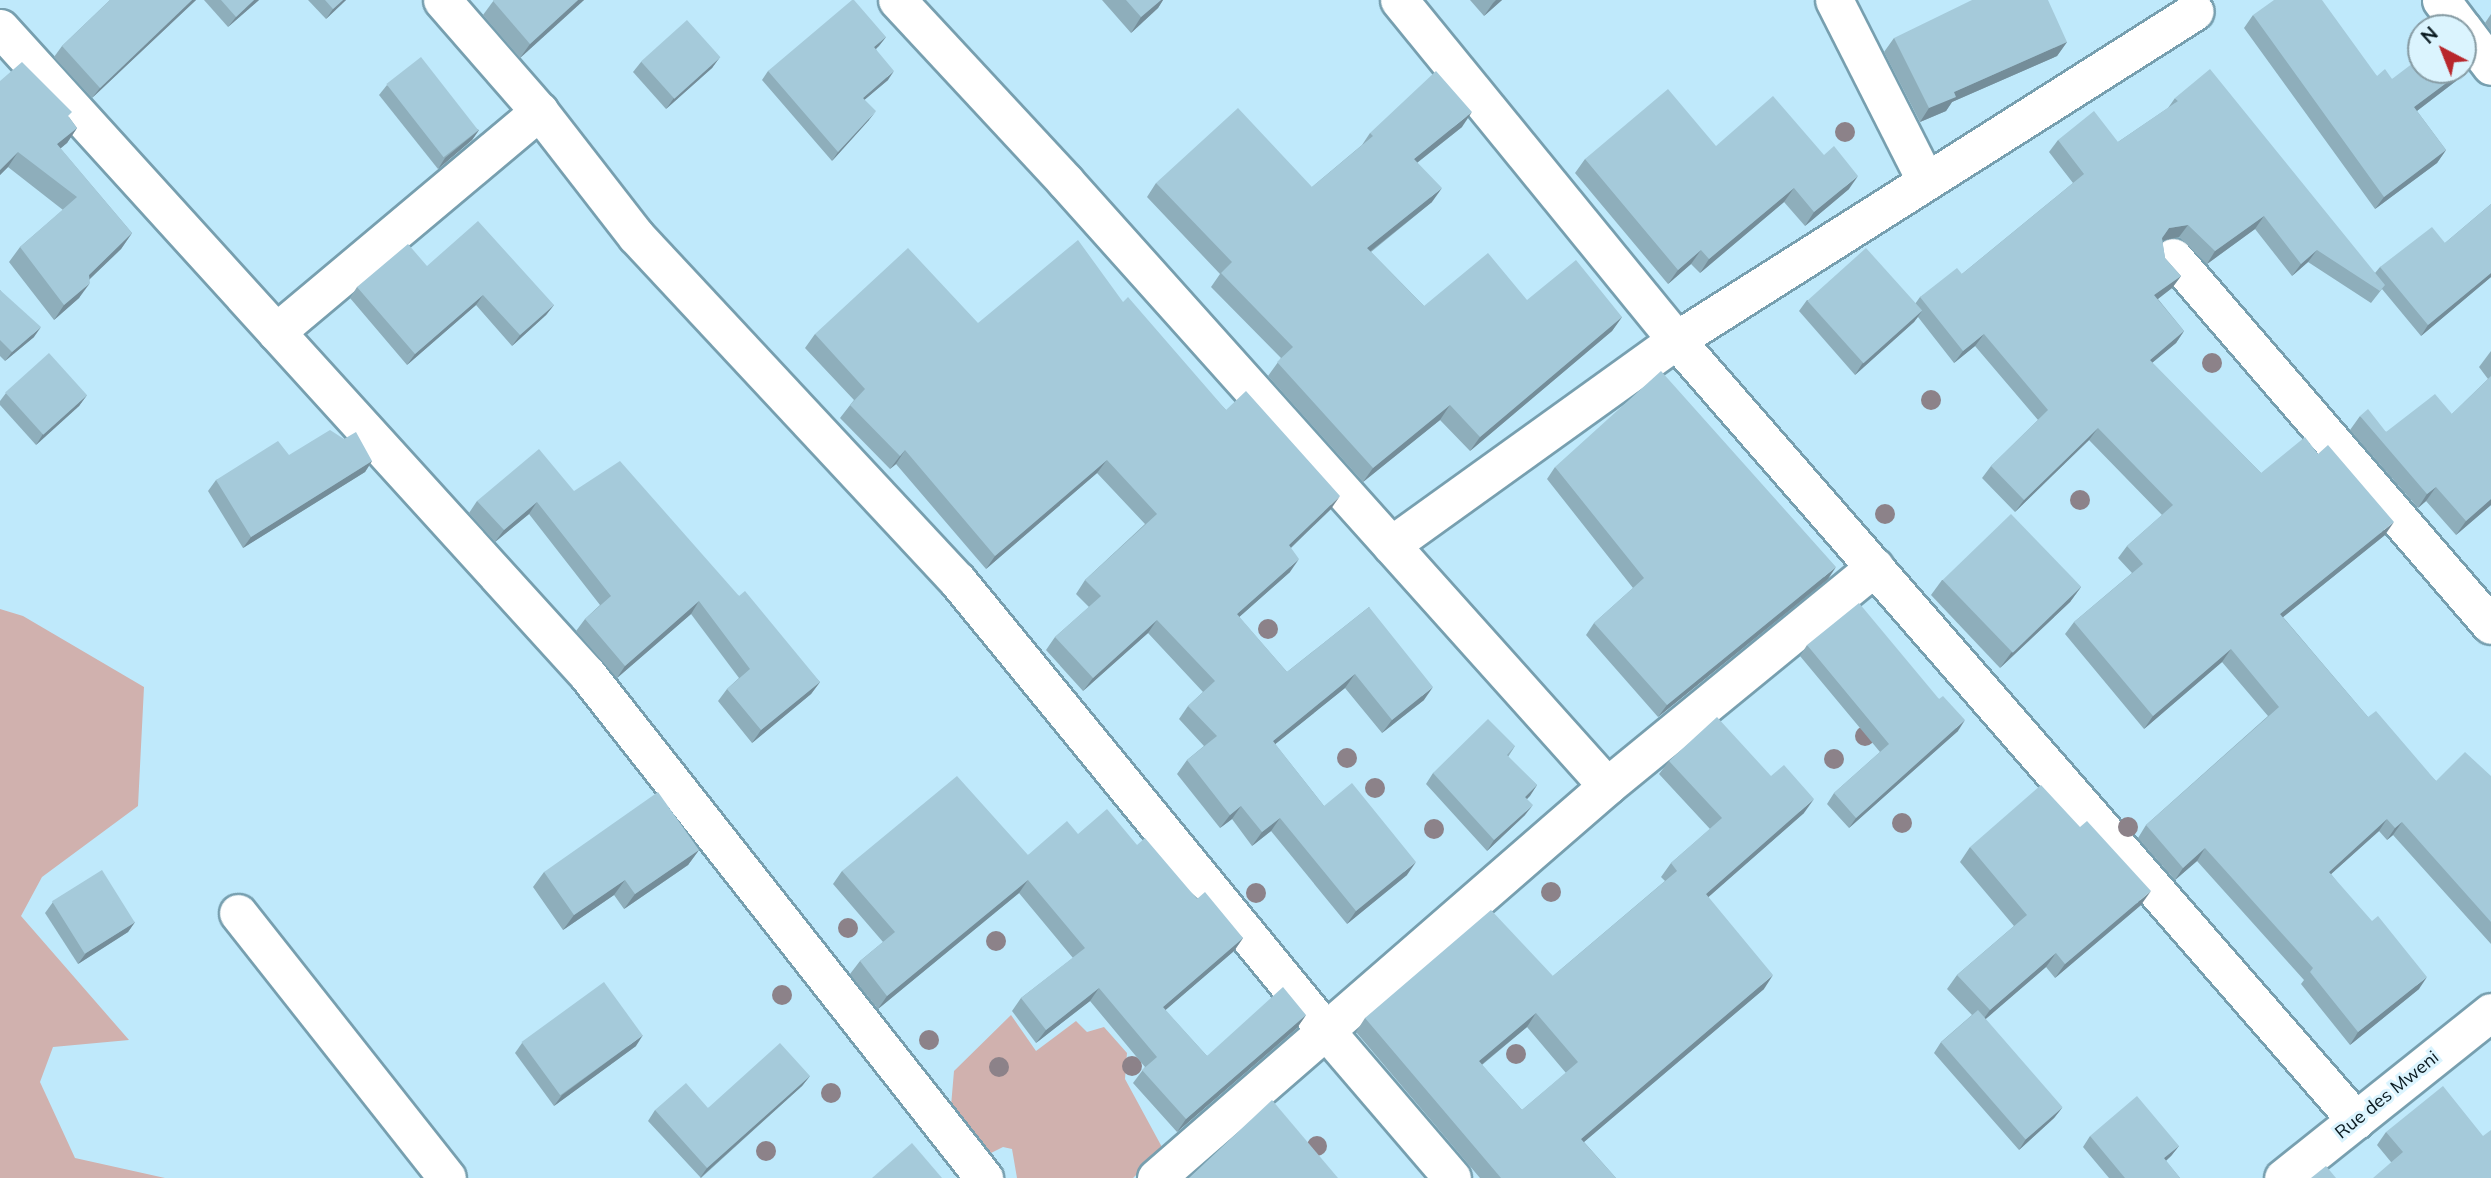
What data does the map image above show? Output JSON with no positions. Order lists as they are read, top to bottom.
{
  "streets": {
    "street": ["Rue des Mweni"]
  },
  "north": "top left"
}
